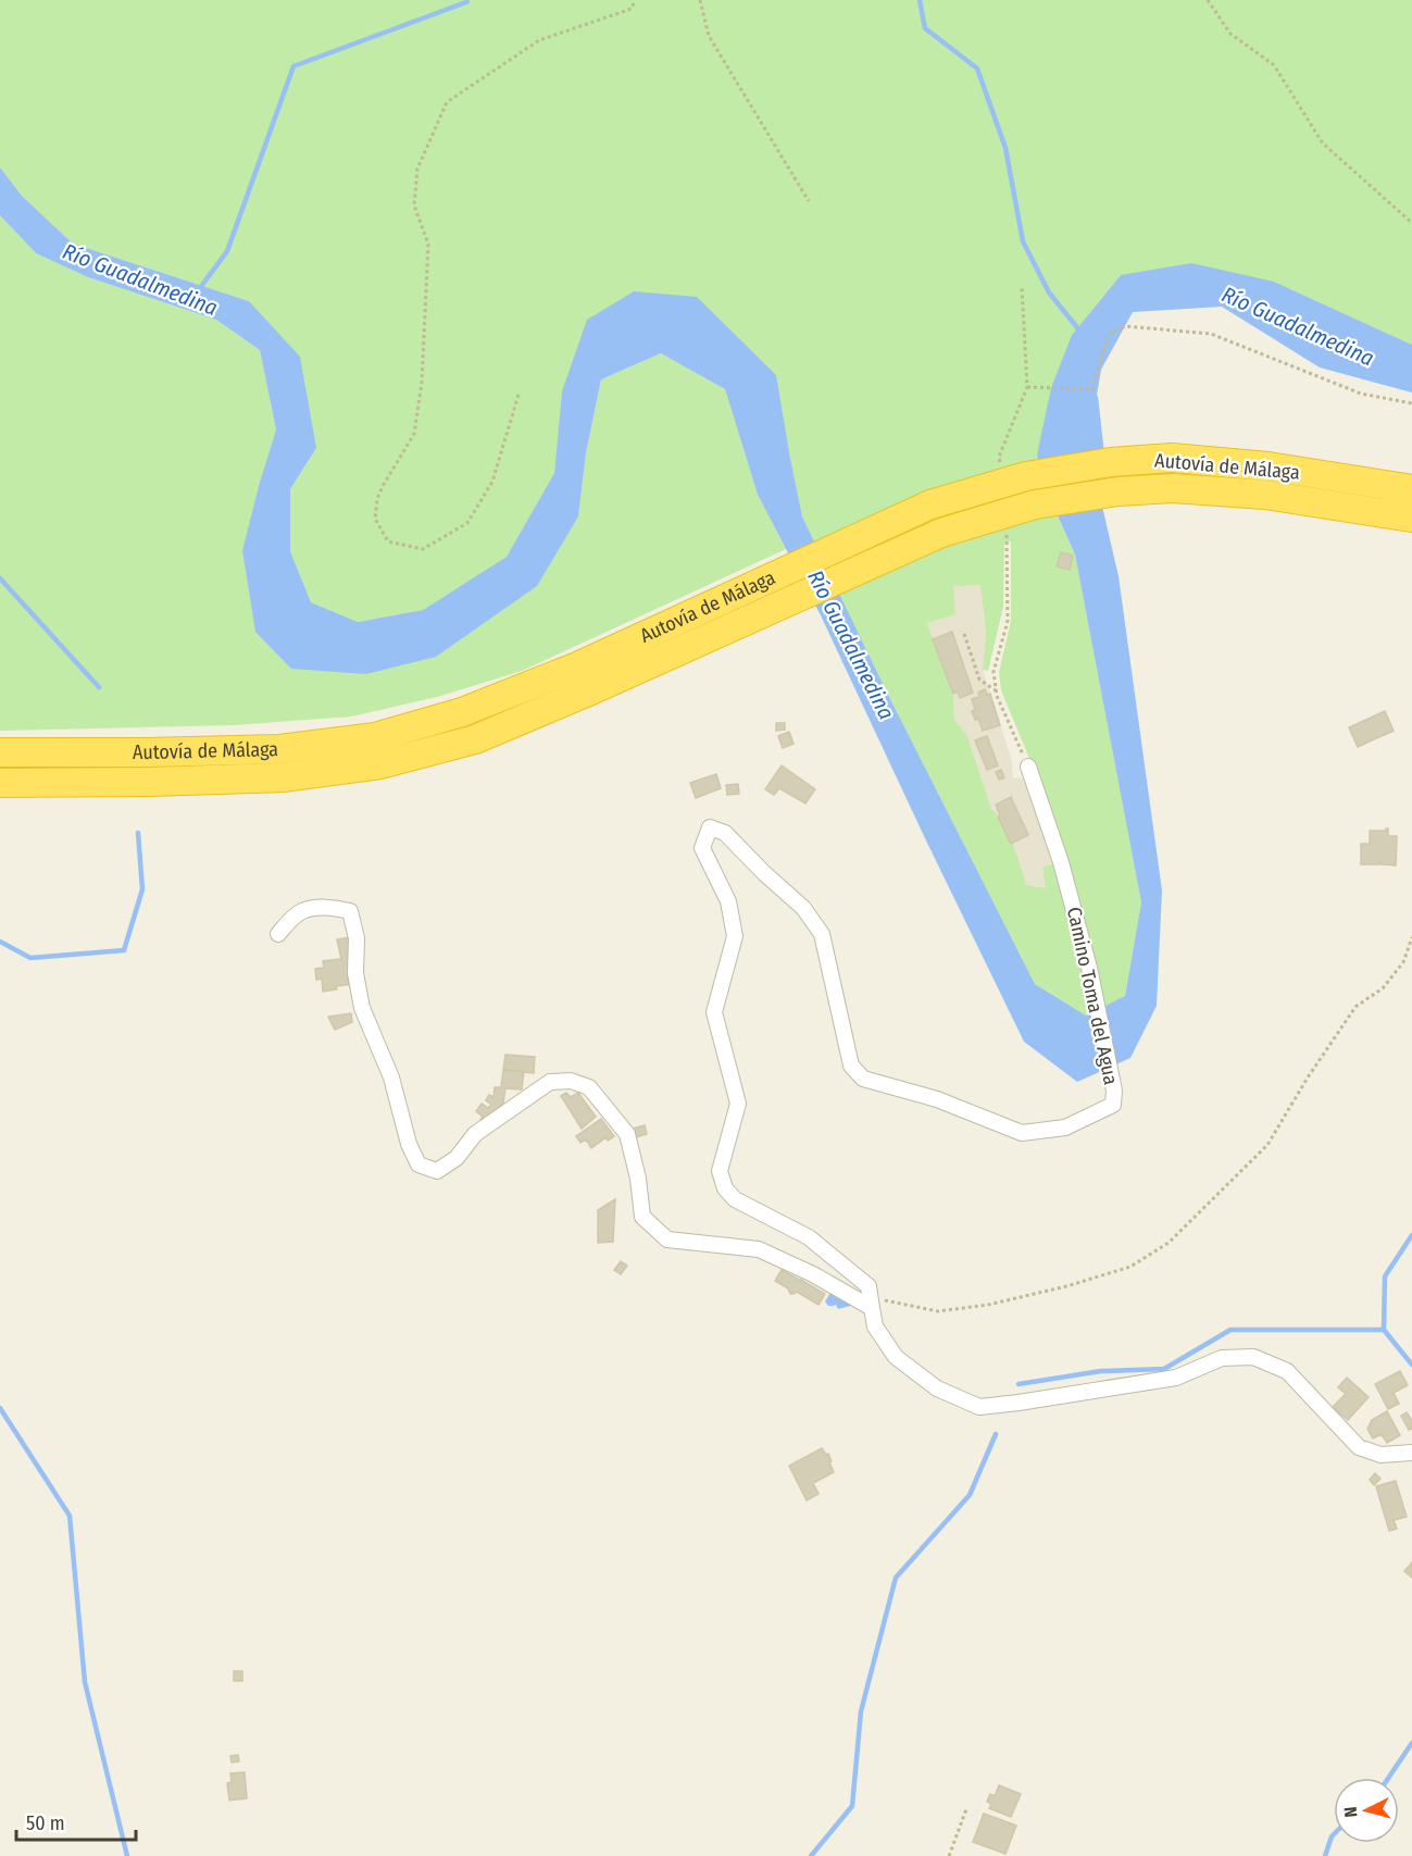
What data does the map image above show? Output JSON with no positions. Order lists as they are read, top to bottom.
{
  "streets": {
    "highway": ["Autovía de Málaga"],
    "street": ["Camino Toma del Agua"]
  },
  "water": ["Río Guadalmedina"],
  "scale_bar": "50 m",
  "north": "left"
}
